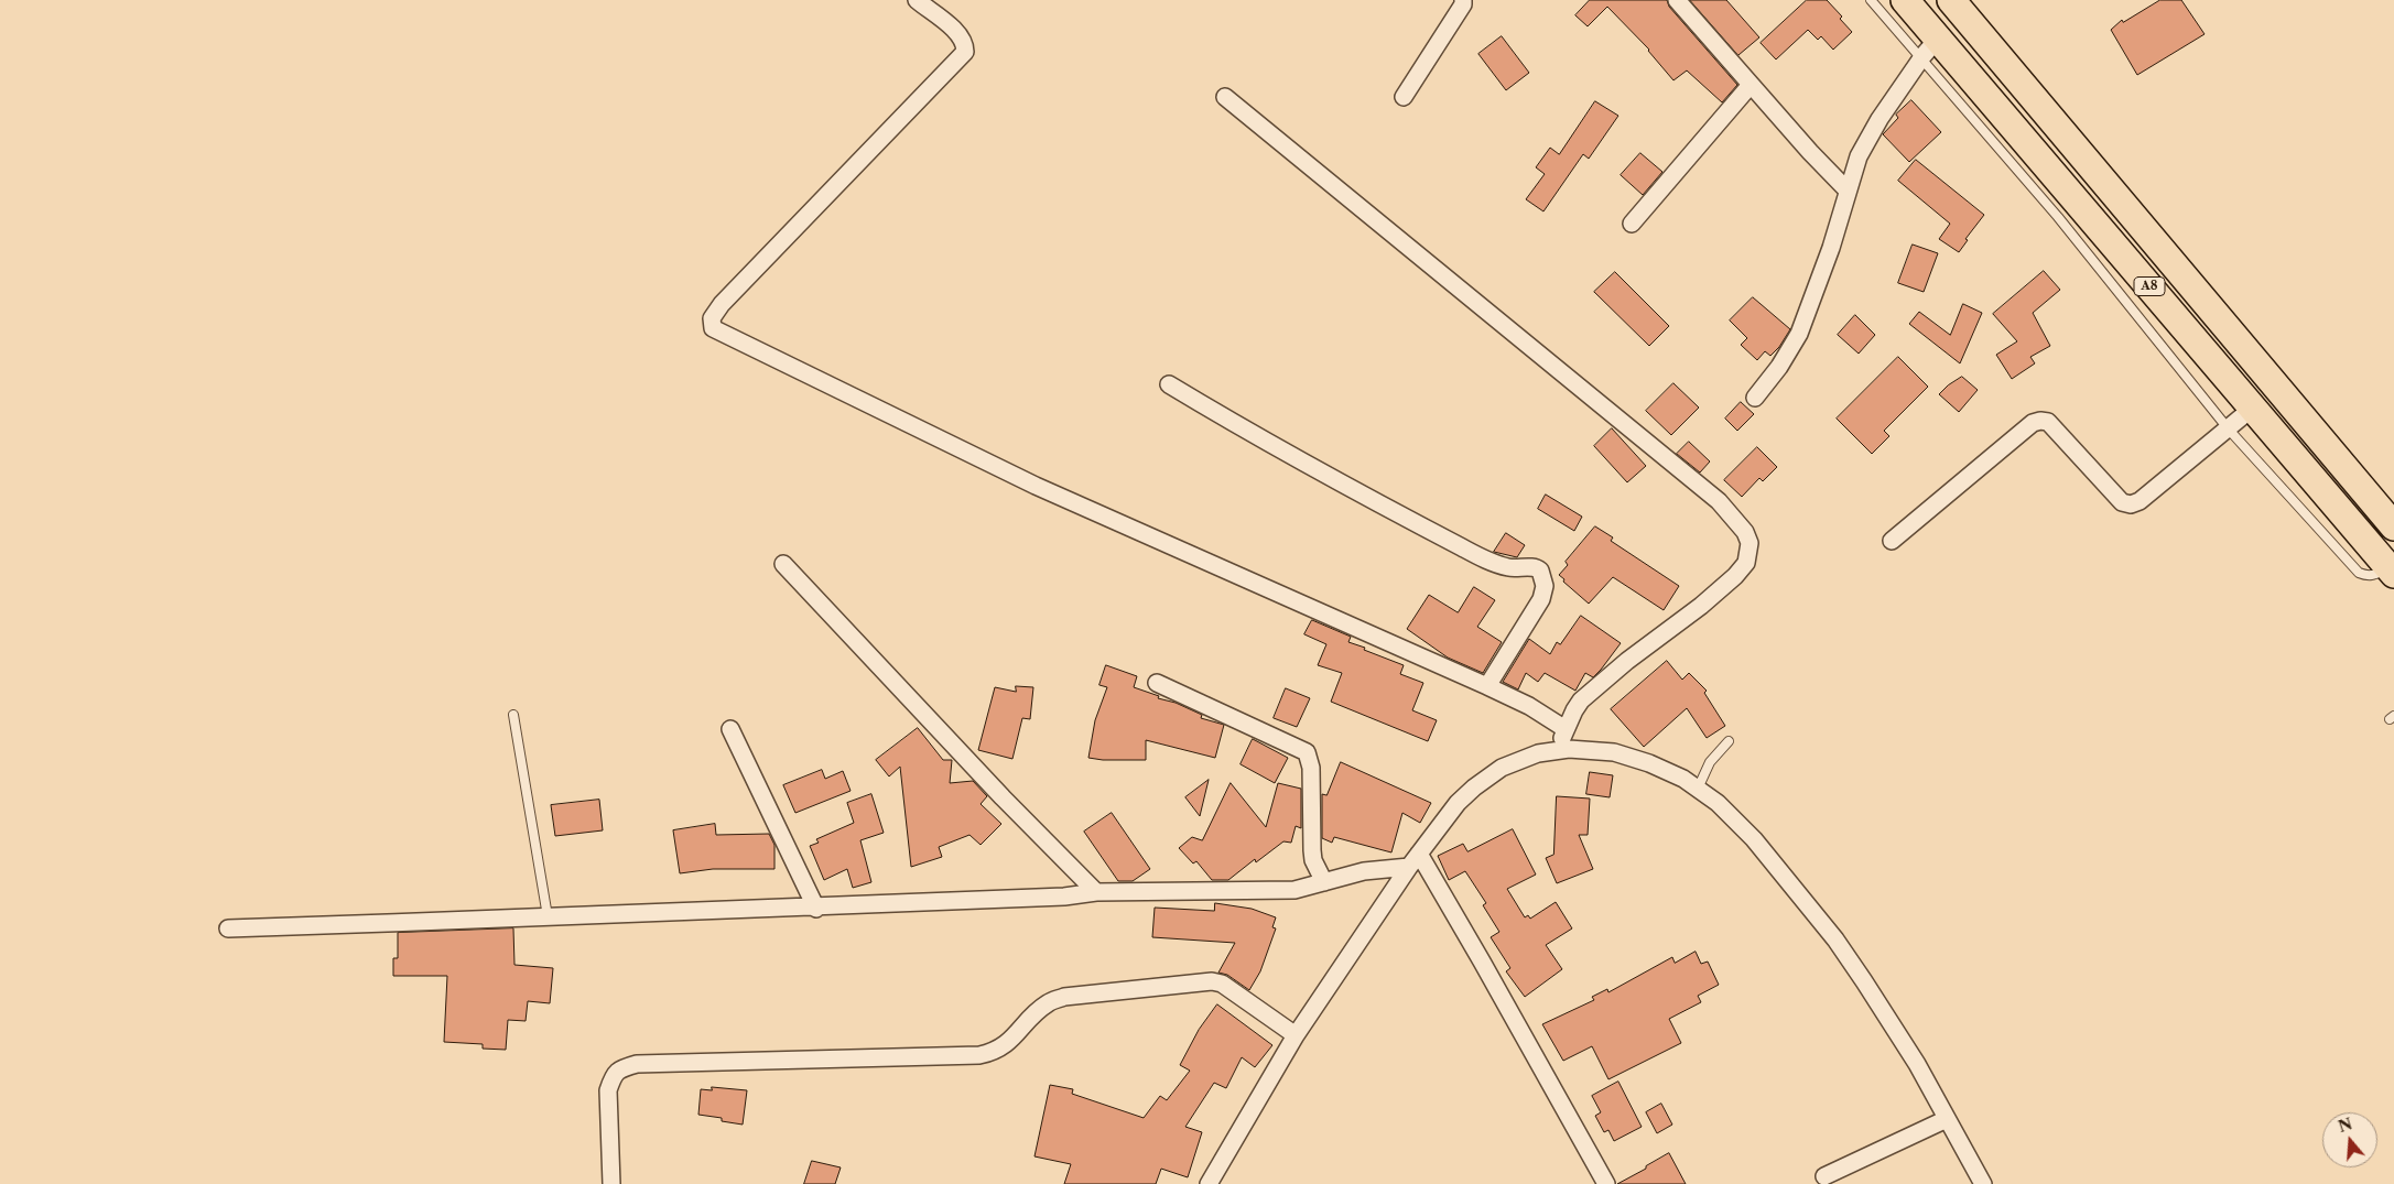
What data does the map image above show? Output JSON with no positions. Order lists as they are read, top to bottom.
{
  "streets": {
    "highway": ["A8"]
  },
  "north": "top"
}
